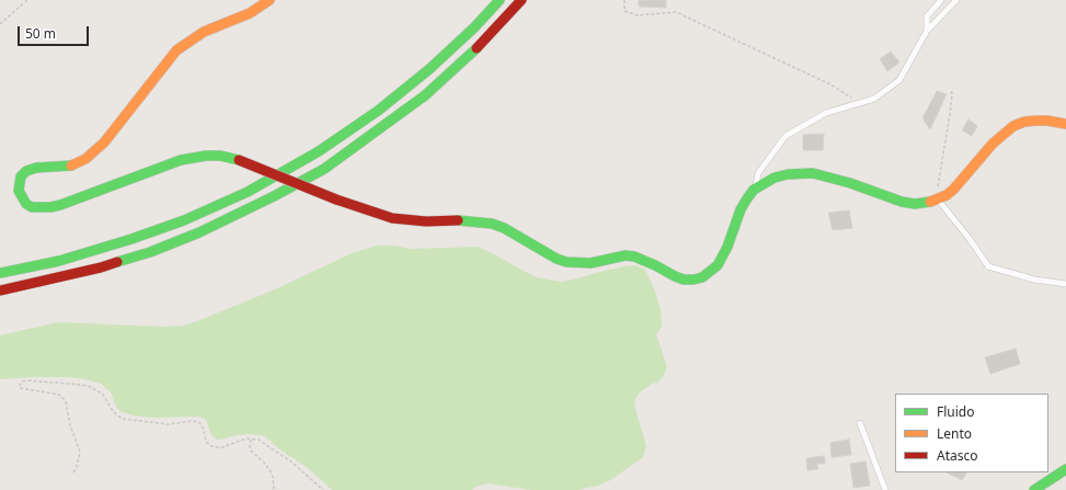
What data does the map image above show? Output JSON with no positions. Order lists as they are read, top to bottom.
{
  "legend": ["Fluido", "Lento", "Atasco"],
  "scale_bar": "50 m"
}
